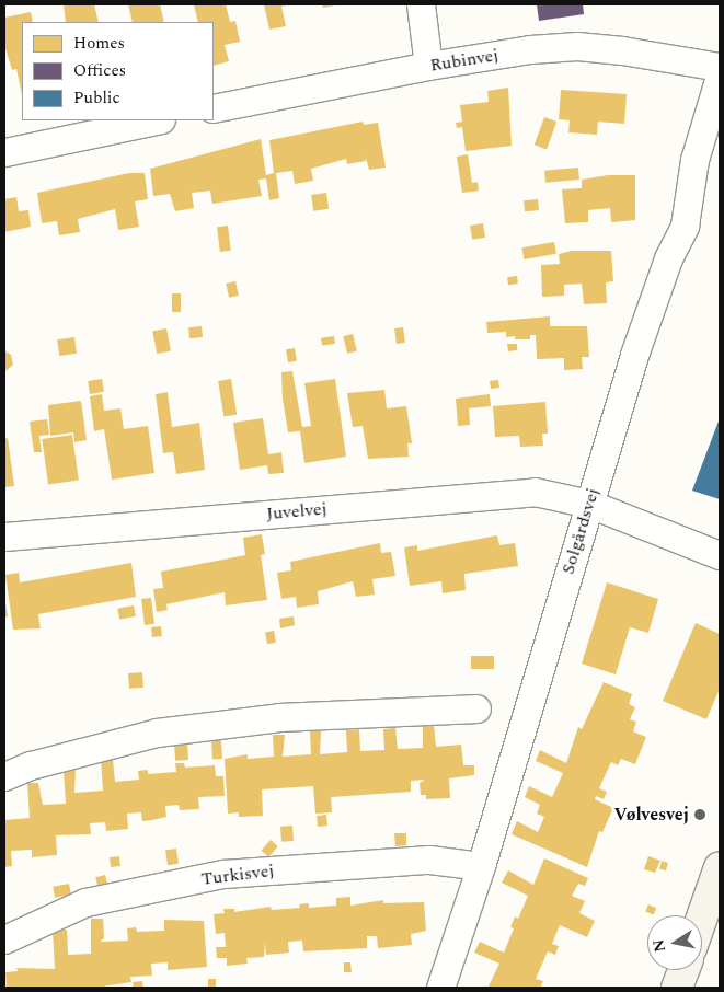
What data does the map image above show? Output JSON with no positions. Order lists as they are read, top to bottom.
{
  "streets": {
    "street": [
      "Rubinvej",
      "Juvelvej",
      "Solgårdsvej",
      "Turkisvej"
    ]
  },
  "crossings": [
    ["Juvelvej", "Solgårdsvej"],
    ["Solgårdsvej", "Turkisvej"]
  ],
  "places": ["Vølvesvej"],
  "legend": ["Homes", "Offices", "Public"],
  "north": "left"
}
